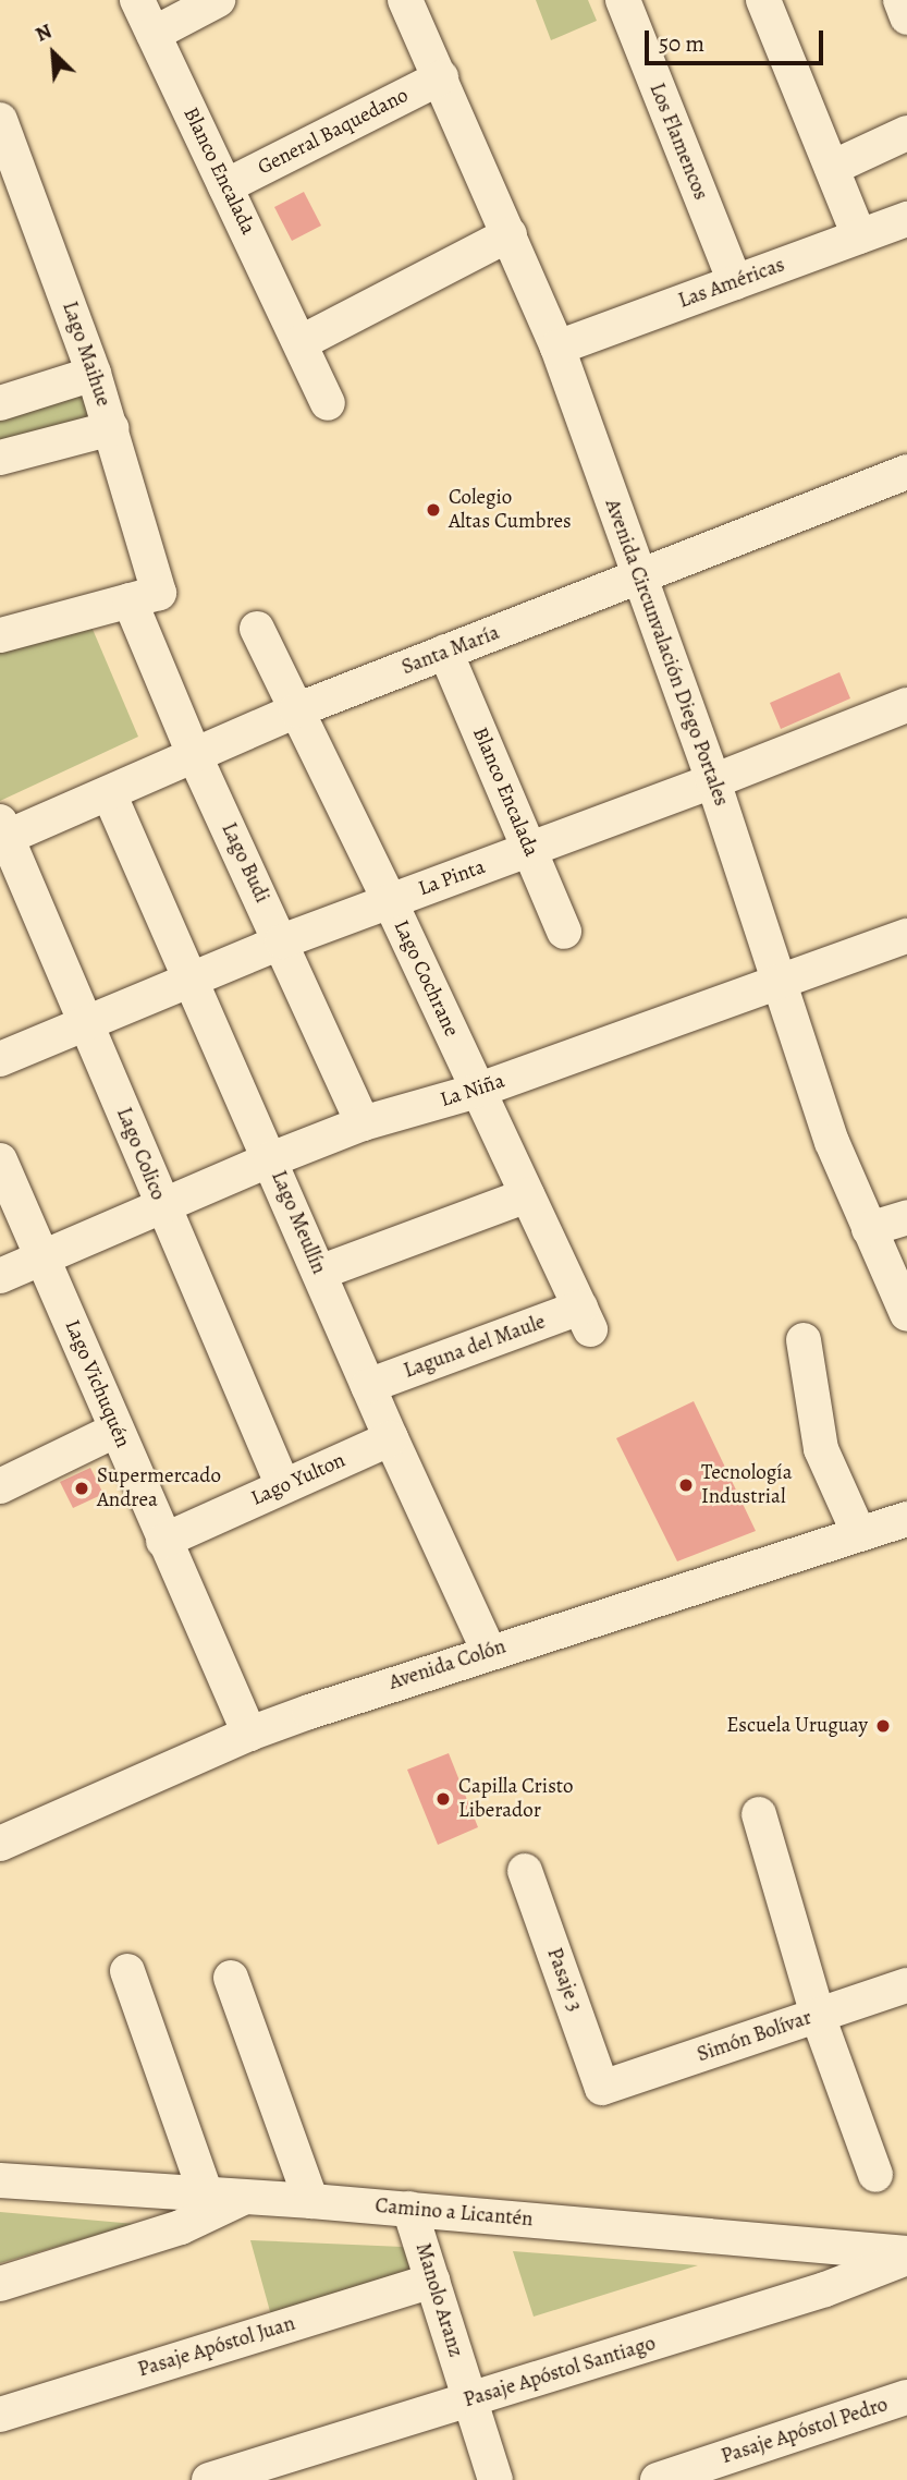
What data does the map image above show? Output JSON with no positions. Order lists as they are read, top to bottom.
{
  "streets": {
    "street": [
      "General Baquedano",
      "Los Flamencos",
      "Blanco Encalada",
      "Las Américas",
      "Lago Maihue",
      "Santa María",
      "Avenida Circunvalación Diego Portales",
      "Lago Budi",
      "La Pinta",
      "Lago Cochrane",
      "La Niña",
      "Lago Colico",
      "Lago Meullín",
      "Laguna del Maule",
      "Lago Vichuquén",
      "Lago Yulton",
      "Avenida Colón",
      "Pasaje 3",
      "Simón Bolívar",
      "Camino a Licantén",
      "Manolo Aranz",
      "Pasaje Apóstol Juan",
      "Pasaje Apóstol Santiago",
      "Pasaje Apóstol Pedro"
    ]
  },
  "crossings": [
    ["General Baquedano", "Blanco Encalada"],
    ["General Baquedano", "Avenida Circunvalación Diego Portales"],
    ["Los Flamencos", "Las Américas"],
    ["Blanco Encalada", "Santa María"],
    ["Blanco Encalada", "La Pinta"],
    ["Las Américas", "Avenida Circunvalación Diego Portales"],
    ["Lago Maihue", "Lago Budi"],
    ["Santa María", "Avenida Circunvalación Diego Portales"],
    ["Santa María", "Lago Budi"],
    ["Santa María", "Lago Cochrane"],
    ["Santa María", "Lago Colico"],
    ["Santa María", "Lago Meullín"],
    ["Avenida Circunvalación Diego Portales", "La Pinta"],
    ["Avenida Circunvalación Diego Portales", "La Niña"],
    ["Lago Budi", "La Pinta"],
    ["Lago Budi", "La Niña"],
    ["La Pinta", "Lago Cochrane"],
    ["La Pinta", "Lago Colico"],
    ["La Pinta", "Lago Meullín"],
    ["Lago Cochrane", "La Niña"],
    ["Lago Cochrane", "Laguna del Maule"],
    ["La Niña", "Lago Colico"],
    ["La Niña", "Lago Meullín"],
    ["La Niña", "Lago Vichuquén"],
    ["Lago Colico", "Lago Yulton"],
    ["Lago Meullín", "Laguna del Maule"],
    ["Lago Meullín", "Lago Yulton"],
    ["Lago Meullín", "Avenida Colón"],
    ["Lago Vichuquén", "Lago Yulton"],
    ["Lago Vichuquén", "Avenida Colón"],
    ["Pasaje 3", "Simón Bolívar"],
    ["Camino a Licantén", "Manolo Aranz"],
    ["Camino a Licantén", "Pasaje Apóstol Santiago"],
    ["Manolo Aranz", "Pasaje Apóstol Juan"],
    ["Manolo Aranz", "Pasaje Apóstol Santiago"]
  ],
  "places": [
    "Colegio Altas Cumbres",
    "Tecnología Industrial",
    "Supermercado Andrea",
    "Escuela Uruguay",
    "Capilla Cristo Liberador"
  ],
  "scale_bar": "50 m",
  "north": "top left"
}
